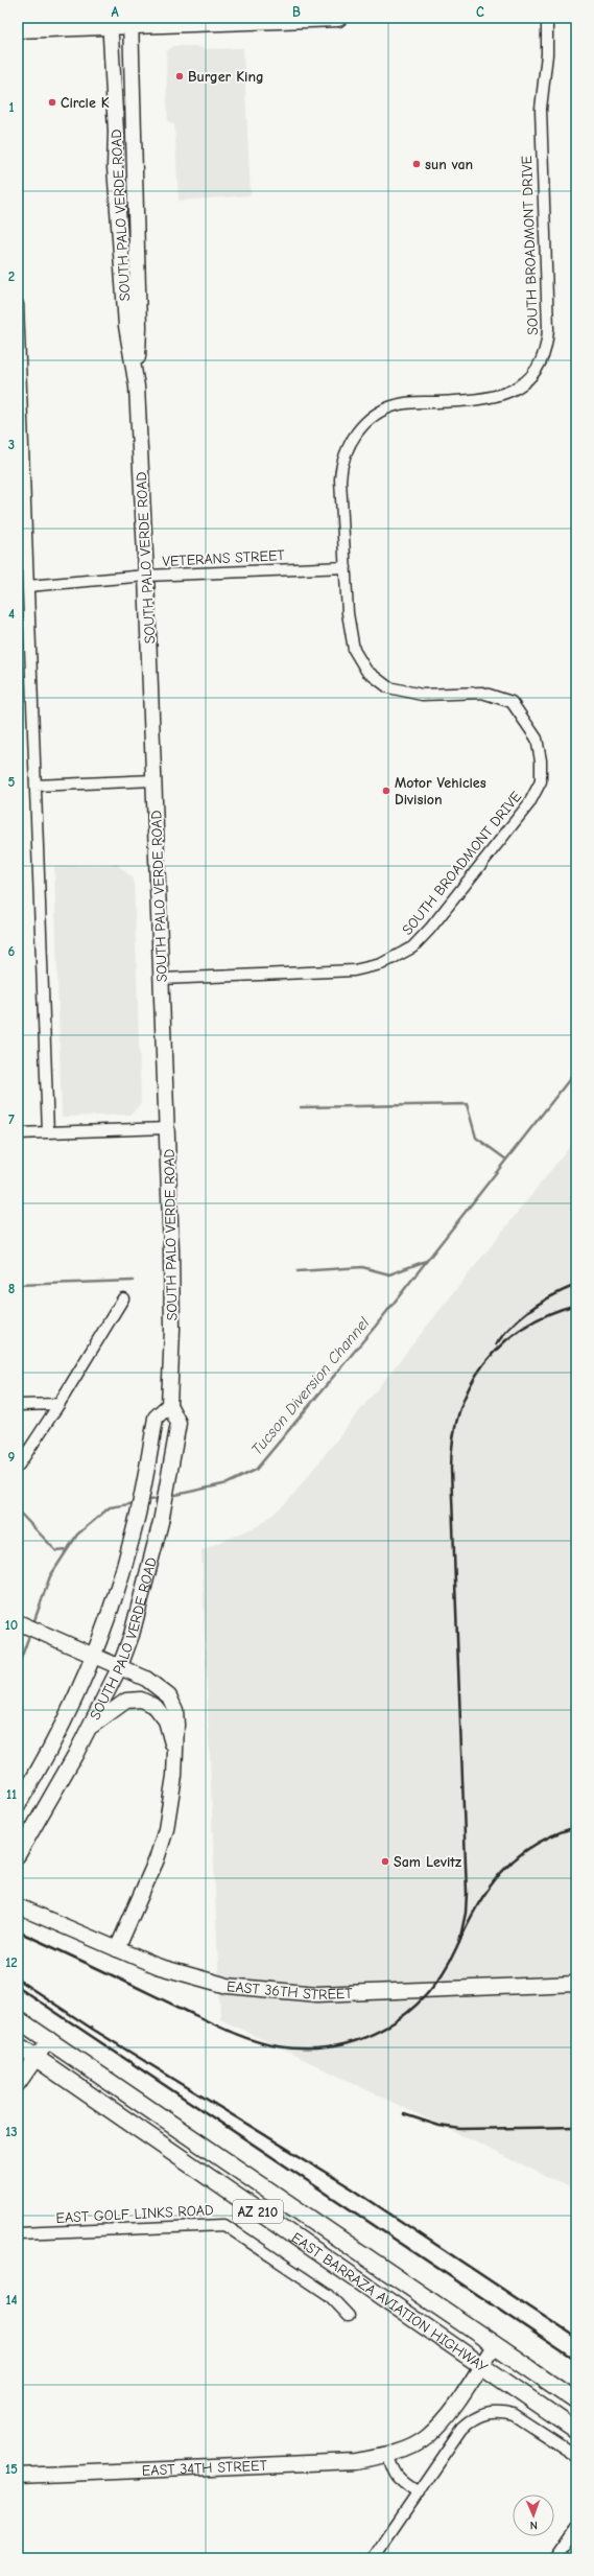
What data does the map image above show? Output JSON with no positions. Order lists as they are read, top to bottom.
{
  "streets": {
    "main road": [
      "SOUTH PALO VERDE ROAD",
      "EAST 36TH STREET",
      "AZ 210",
      "EAST BARRAZA AVIATION HIGHWAY",
      "EAST 34TH STREET"
    ],
    "street": ["SOUTH BROADMONT DRIVE", "VETERANS STREET", "EAST GOLF LINKS ROAD"]
  },
  "crossings": [
    ["SOUTH PALO VERDE ROAD", "SOUTH BROADMONT DRIVE"],
    ["SOUTH PALO VERDE ROAD", "VETERANS STREET"],
    ["SOUTH BROADMONT DRIVE", "VETERANS STREET"],
    ["EAST BARRAZA AVIATION HIGHWAY", "EAST 34TH STREET"]
  ],
  "water": ["Tucson Diversion Channel"],
  "places": [
    "Burger King",
    "Circle K",
    "sun van",
    "Motor Vehicles Division",
    "Sam Levitz"
  ],
  "north": "bottom",
  "grid": {
    "columns": ["A", "B", "C"],
    "rows": [
      "1",
      "2",
      "3",
      "4",
      "5",
      "6",
      "7",
      "8",
      "9",
      "10",
      "11",
      "12",
      "13",
      "14",
      "15"
    ]
  }
}
